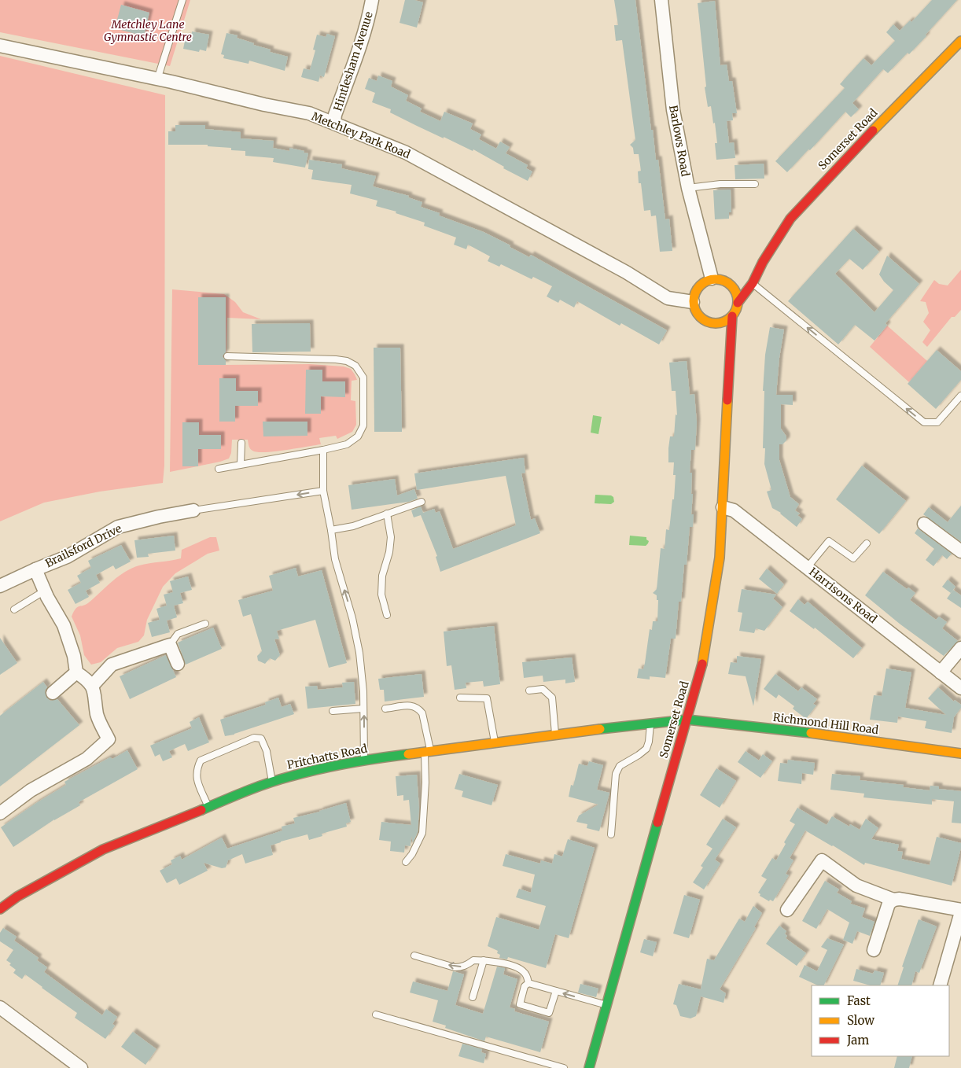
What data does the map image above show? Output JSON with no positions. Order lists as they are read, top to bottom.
{
  "streets": {
    "street": [
      "Hintlesham Avenue",
      "Metchley Park Road",
      "Somerset Road",
      "Barlows Road",
      "Brailsford Drive",
      "Harrisons Road",
      "Richmond Hill Road",
      "Pritchatts Road"
    ]
  },
  "crossings": [
    ["Hintlesham Avenue", "Metchley Park Road"],
    ["Metchley Park Road", "Somerset Road"],
    ["Metchley Park Road", "Barlows Road"],
    ["Somerset Road", "Barlows Road"],
    ["Somerset Road", "Harrisons Road"],
    ["Somerset Road", "Richmond Hill Road"],
    ["Somerset Road", "Pritchatts Road"],
    ["Richmond Hill Road", "Pritchatts Road"]
  ],
  "parks": ["Metchley Lane Gymnastic Centre"],
  "legend": ["Fast", "Slow", "Jam"]
}
